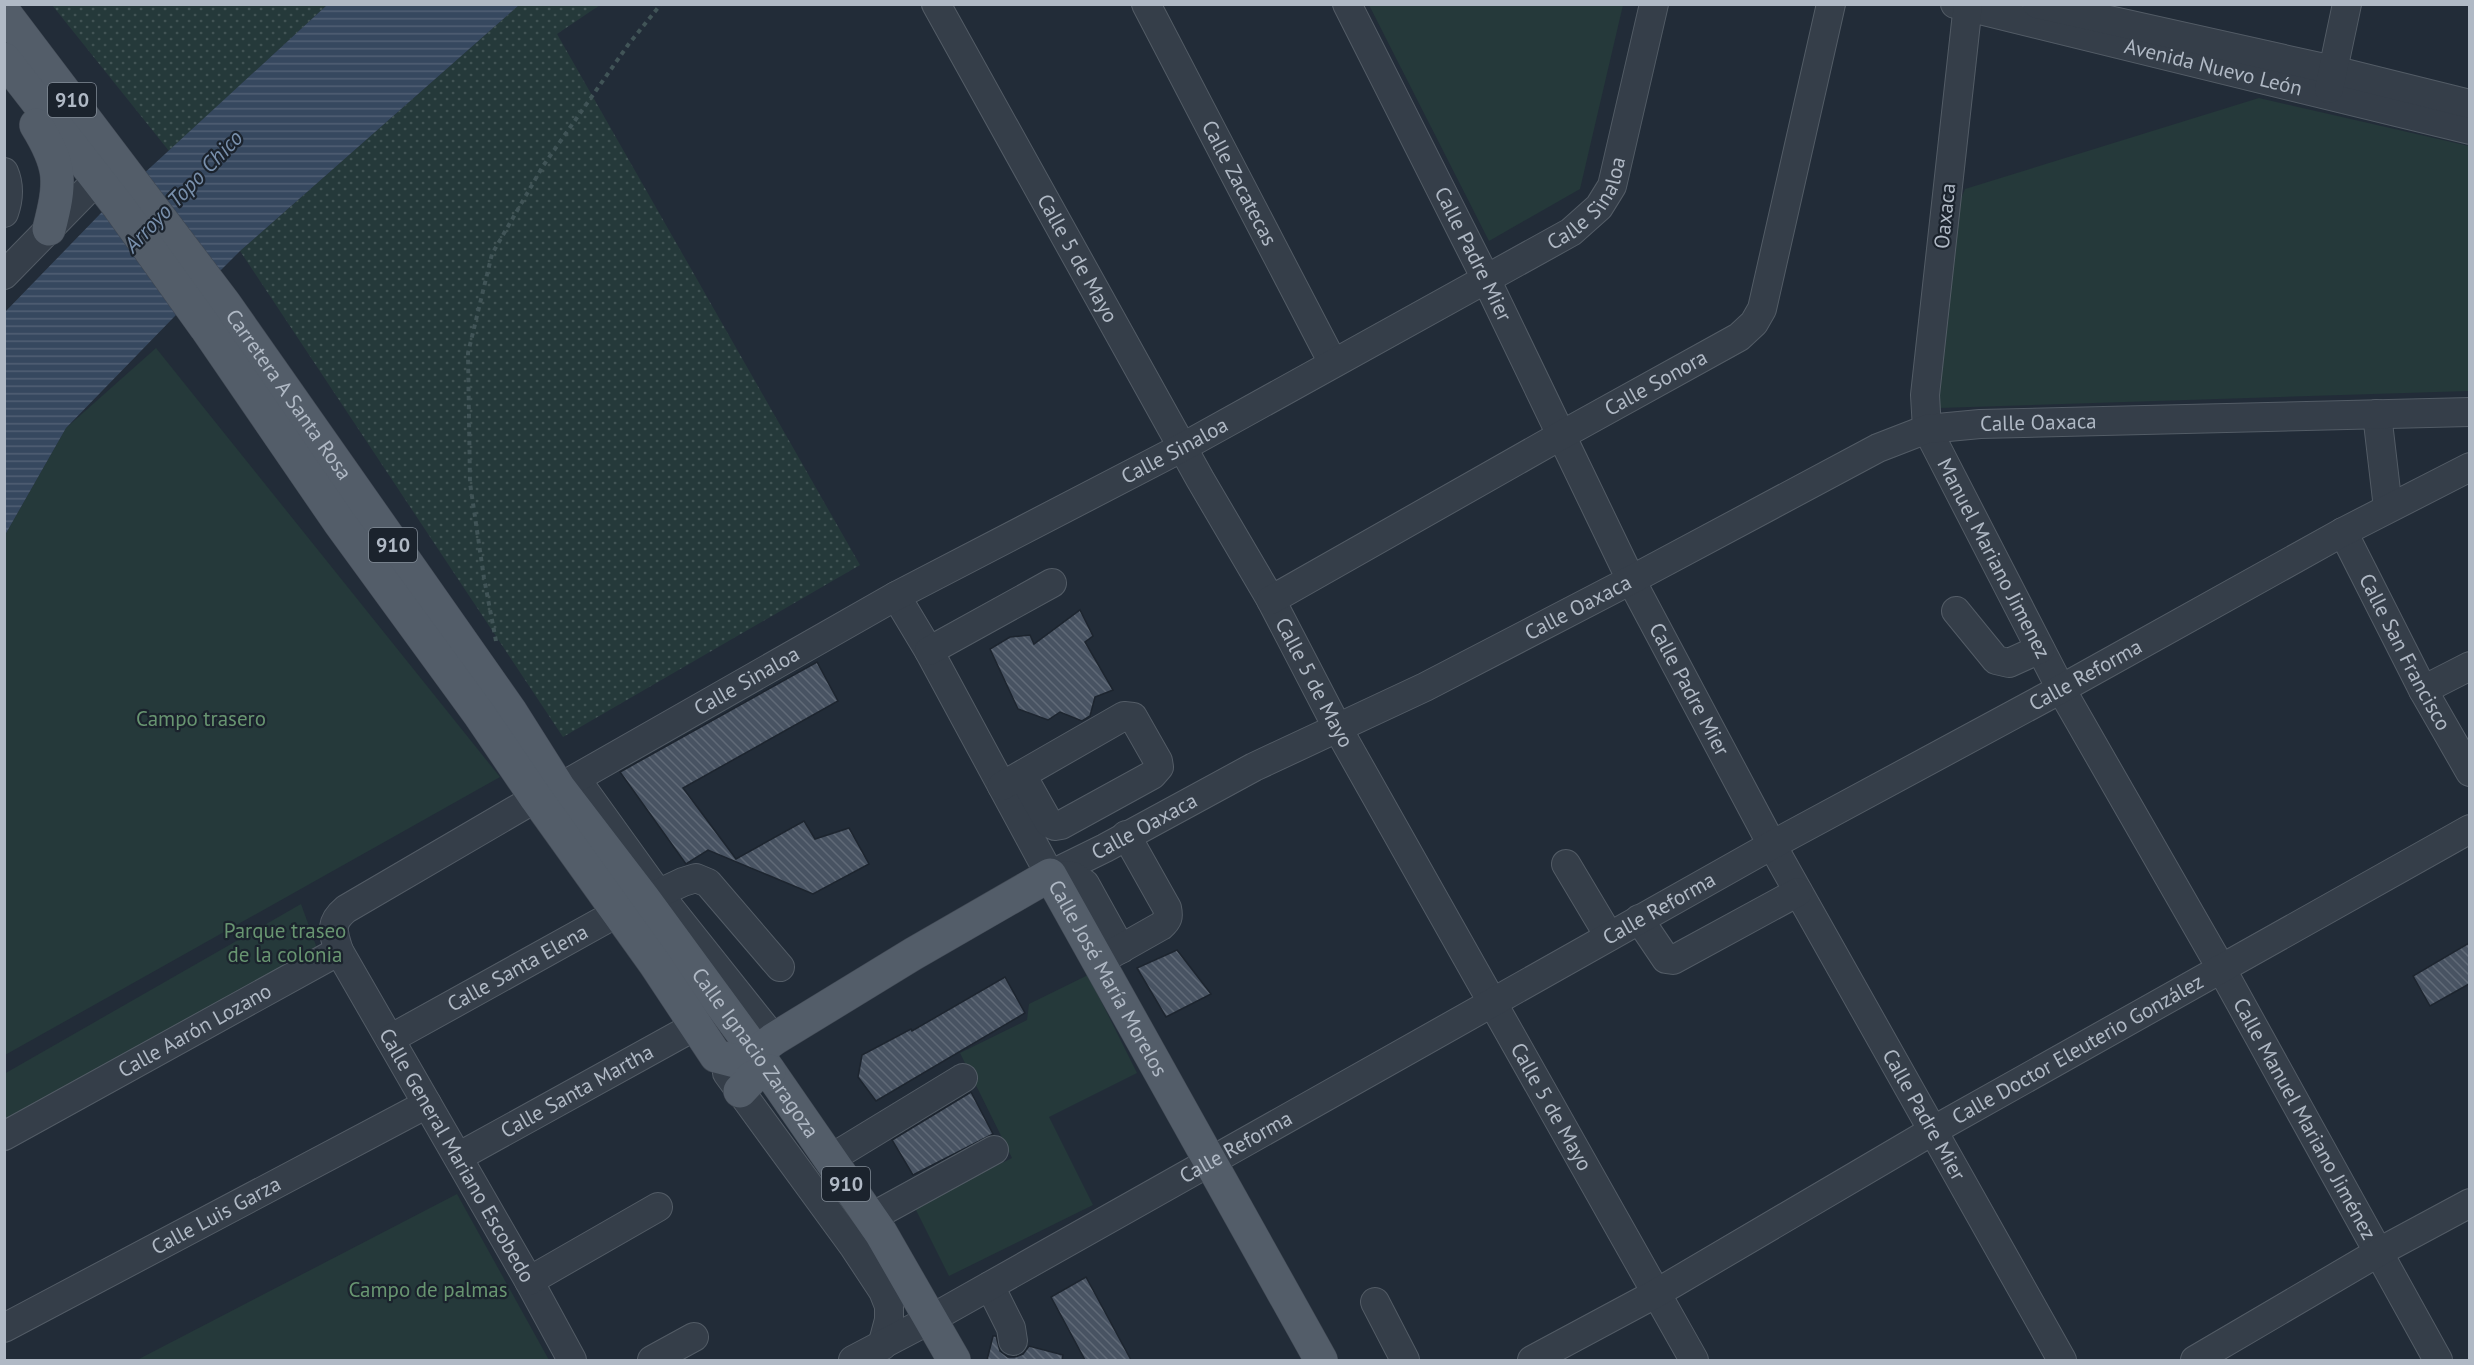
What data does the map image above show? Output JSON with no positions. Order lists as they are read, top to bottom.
{
  "streets": {
    "main road": [
      "910",
      "Carretera A Santa Rosa",
      "Calle Oaxaca",
      "Calle José María Morelos",
      "Calle Ignacio Zaragoza"
    ],
    "street": [
      "Avenida Nuevo León",
      "Calle Zacatecas",
      "Calle Sinaloa",
      "Oaxaca",
      "Calle Padre Mier",
      "Calle 5 de Mayo",
      "Calle Sonora",
      "Manuel Mariano Jimenez",
      "Calle San Francisco",
      "Calle Reforma",
      "Calle Santa Elena",
      "Calle Aarón Lozano",
      "Calle Doctor Eleuterio González",
      "Calle Santa Martha",
      "Calle Manuel Mariano Jiménez",
      "Calle General Mariano Escobedo",
      "Calle Luis Garza"
    ]
  },
  "crossings": [
    ["Avenida Nuevo León", "Oaxaca"],
    ["910", "Calle Sinaloa"],
    ["910", "Carretera A Santa Rosa"],
    ["910", "Calle Santa Elena"],
    ["910", "Calle Ignacio Zaragoza"],
    ["Calle Zacatecas", "Calle Sinaloa"],
    ["Calle Sinaloa", "Calle Padre Mier"],
    ["Calle Sinaloa", "Calle 5 de Mayo"],
    ["Calle Sinaloa", "Carretera A Santa Rosa"],
    ["Calle Sinaloa", "Calle José María Morelos"],
    ["Oaxaca", "Calle Oaxaca"],
    ["Oaxaca", "Manuel Mariano Jimenez"],
    ["Calle Padre Mier", "Calle Sonora"],
    ["Calle Padre Mier", "Calle Oaxaca"],
    ["Calle Padre Mier", "Calle Reforma"],
    ["Calle Padre Mier", "Calle Doctor Eleuterio González"],
    ["Calle 5 de Mayo", "Calle Sonora"],
    ["Calle 5 de Mayo", "Calle Oaxaca"],
    ["Calle 5 de Mayo", "Calle Reforma"],
    ["Calle 5 de Mayo", "Calle Doctor Eleuterio González"],
    ["Calle Oaxaca", "Manuel Mariano Jimenez"],
    ["Calle Oaxaca", "Calle José María Morelos"],
    ["Calle Oaxaca", "Calle Ignacio Zaragoza"],
    ["Manuel Mariano Jimenez", "Calle Reforma"],
    ["Manuel Mariano Jimenez", "Calle Manuel Mariano Jiménez"],
    ["Calle San Francisco", "Calle Reforma"],
    ["Calle Reforma", "Calle José María Morelos"],
    ["Calle Reforma", "Calle Ignacio Zaragoza"],
    ["Calle Reforma", "Calle Manuel Mariano Jiménez"],
    ["Calle Santa Elena", "Calle Ignacio Zaragoza"],
    ["Calle Santa Elena", "Calle General Mariano Escobedo"],
    ["Calle Aarón Lozano", "Calle General Mariano Escobedo"],
    ["Calle Doctor Eleuterio González", "Calle Manuel Mariano Jiménez"],
    ["Calle Ignacio Zaragoza", "Calle Santa Martha"],
    ["Calle Santa Martha", "Calle General Mariano Escobedo"],
    ["Calle General Mariano Escobedo", "Calle Luis Garza"]
  ],
  "water": ["Arroyo Topo Chico"],
  "parks": ["Campo trasero", "Parque traseo de la colonia", "Campo de palmas"]
}
